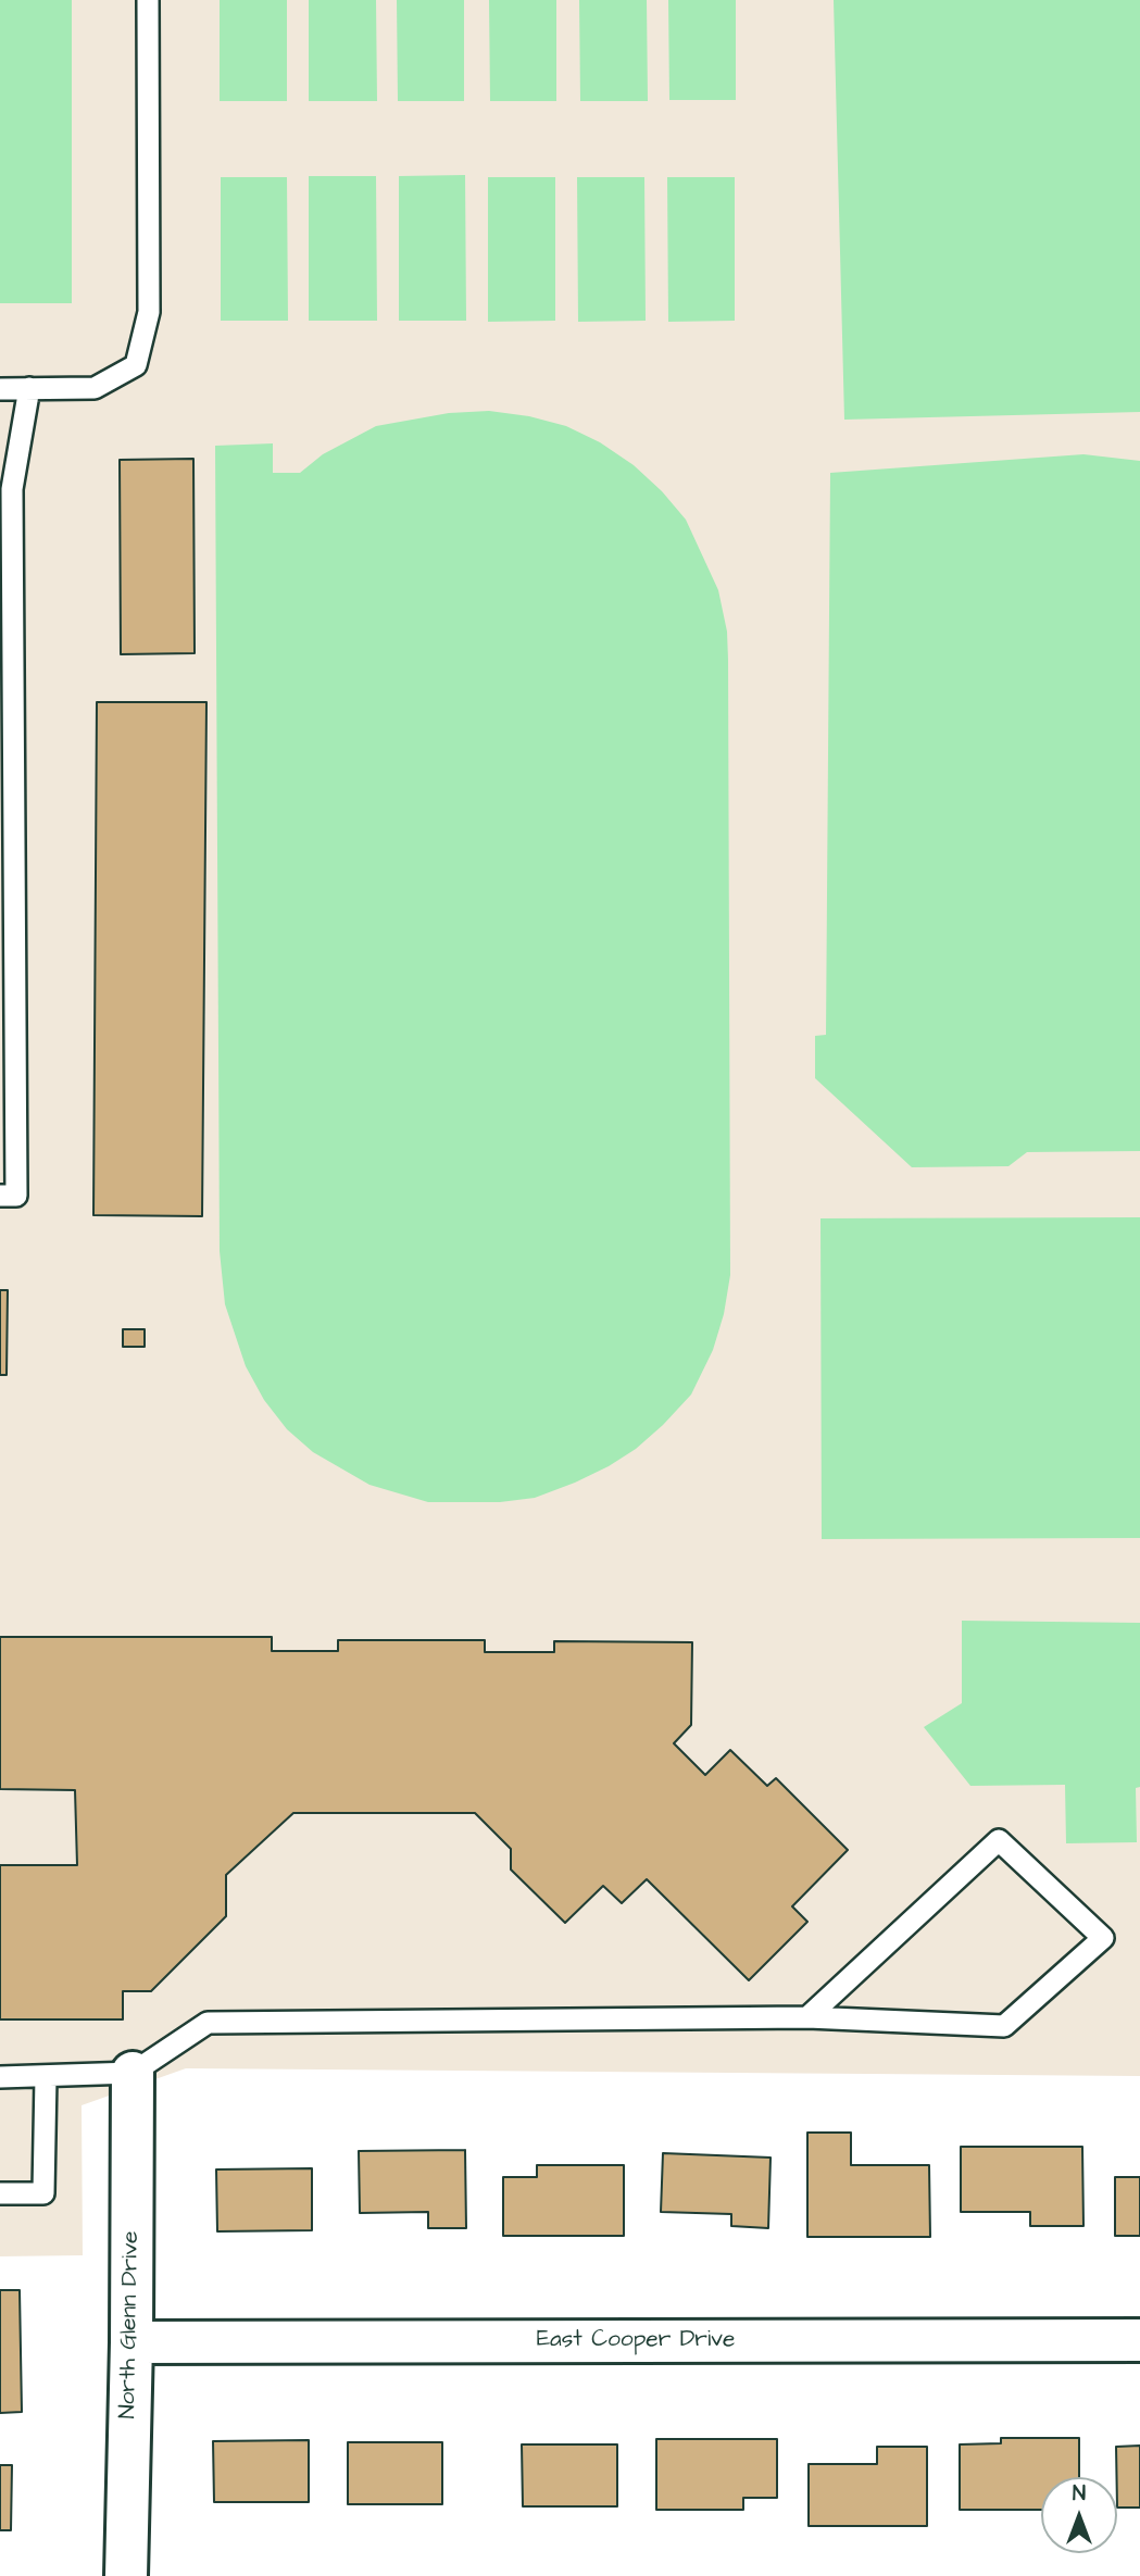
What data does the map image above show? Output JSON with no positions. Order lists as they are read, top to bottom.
{
  "streets": {
    "street": ["North Glenn Drive", "East Cooper Drive"]
  },
  "crossings": [
    ["North Glenn Drive", "East Cooper Drive"]
  ],
  "north": "top"
}
